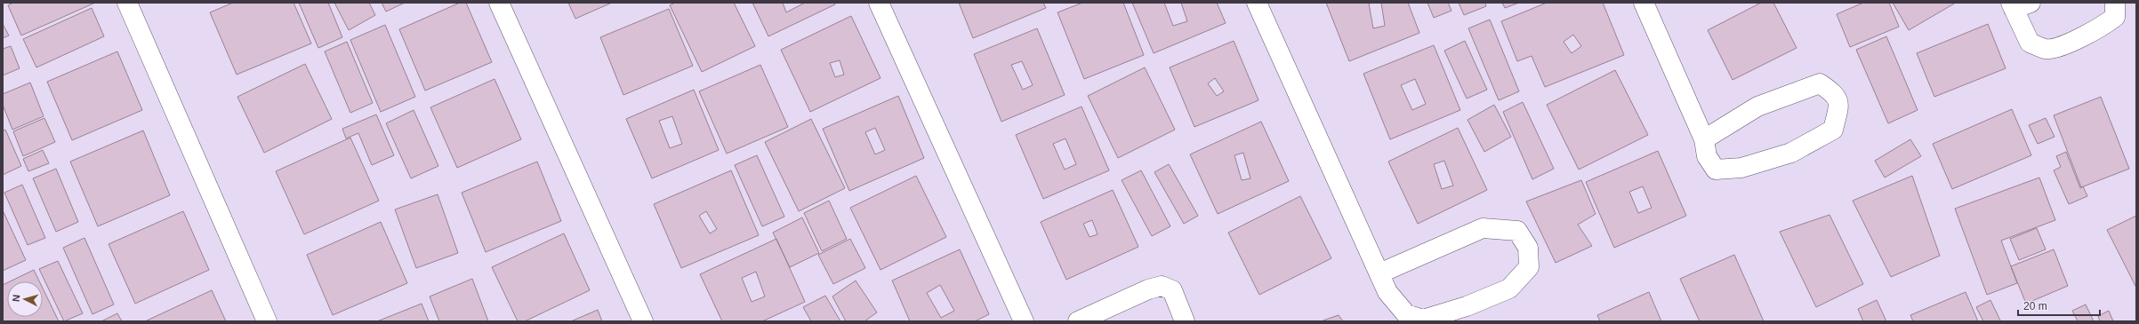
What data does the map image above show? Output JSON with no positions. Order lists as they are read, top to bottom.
{
  "scale_bar": "20 m",
  "north": "left"
}
